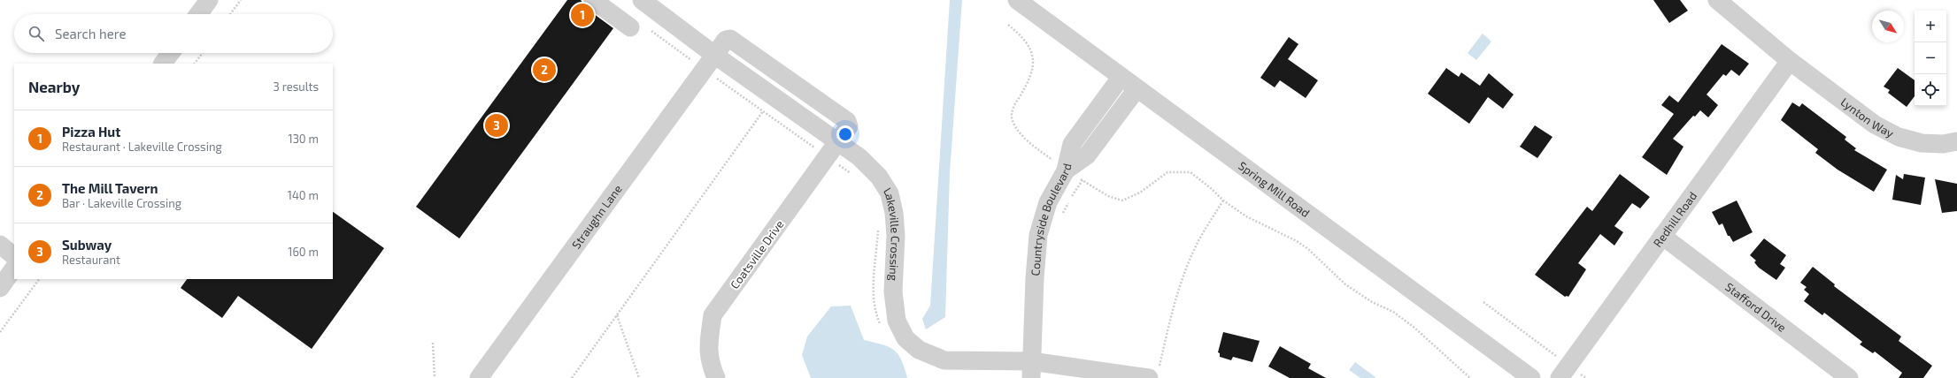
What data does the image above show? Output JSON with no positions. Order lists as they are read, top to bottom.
{
  "streets": {
    "street": [
      "Lynton Way",
      "Spring Mill Road",
      "Straughn Lane",
      "Redhill Road",
      "Countryside Boulevard",
      "Lakeville Crossing",
      "Coatsville Drive",
      "Stafford Drive"
    ]
  },
  "crossings": [
    ["Lynton Way", "Redhill Road"],
    ["Spring Mill Road", "Countryside Boulevard"],
    ["Straughn Lane", "Lakeville Crossing"],
    ["Redhill Road", "Stafford Drive"],
    ["Countryside Boulevard", "Lakeville Crossing"],
    ["Lakeville Crossing", "Coatsville Drive"]
  ],
  "north": "bottom right",
  "page": {
    "pins": ["1", "2", "3"],
    "map_buttons": ["+", "−"],
    "search": "Search here",
    "heading": ["Nearby", "3 results"],
    "list": [
      {
        "mark": "1",
        "name": "Pizza Hut",
        "note": "Restaurant · Lakeville Crossing",
        "value": "130 m"
      },
      {
        "mark": "2",
        "name": "The Mill Tavern",
        "note": "Bar · Lakeville Crossing",
        "value": "140 m"
      },
      {
        "mark": "3",
        "name": "Subway",
        "note": "Restaurant",
        "value": "160 m"
      }
    ]
  }
}
